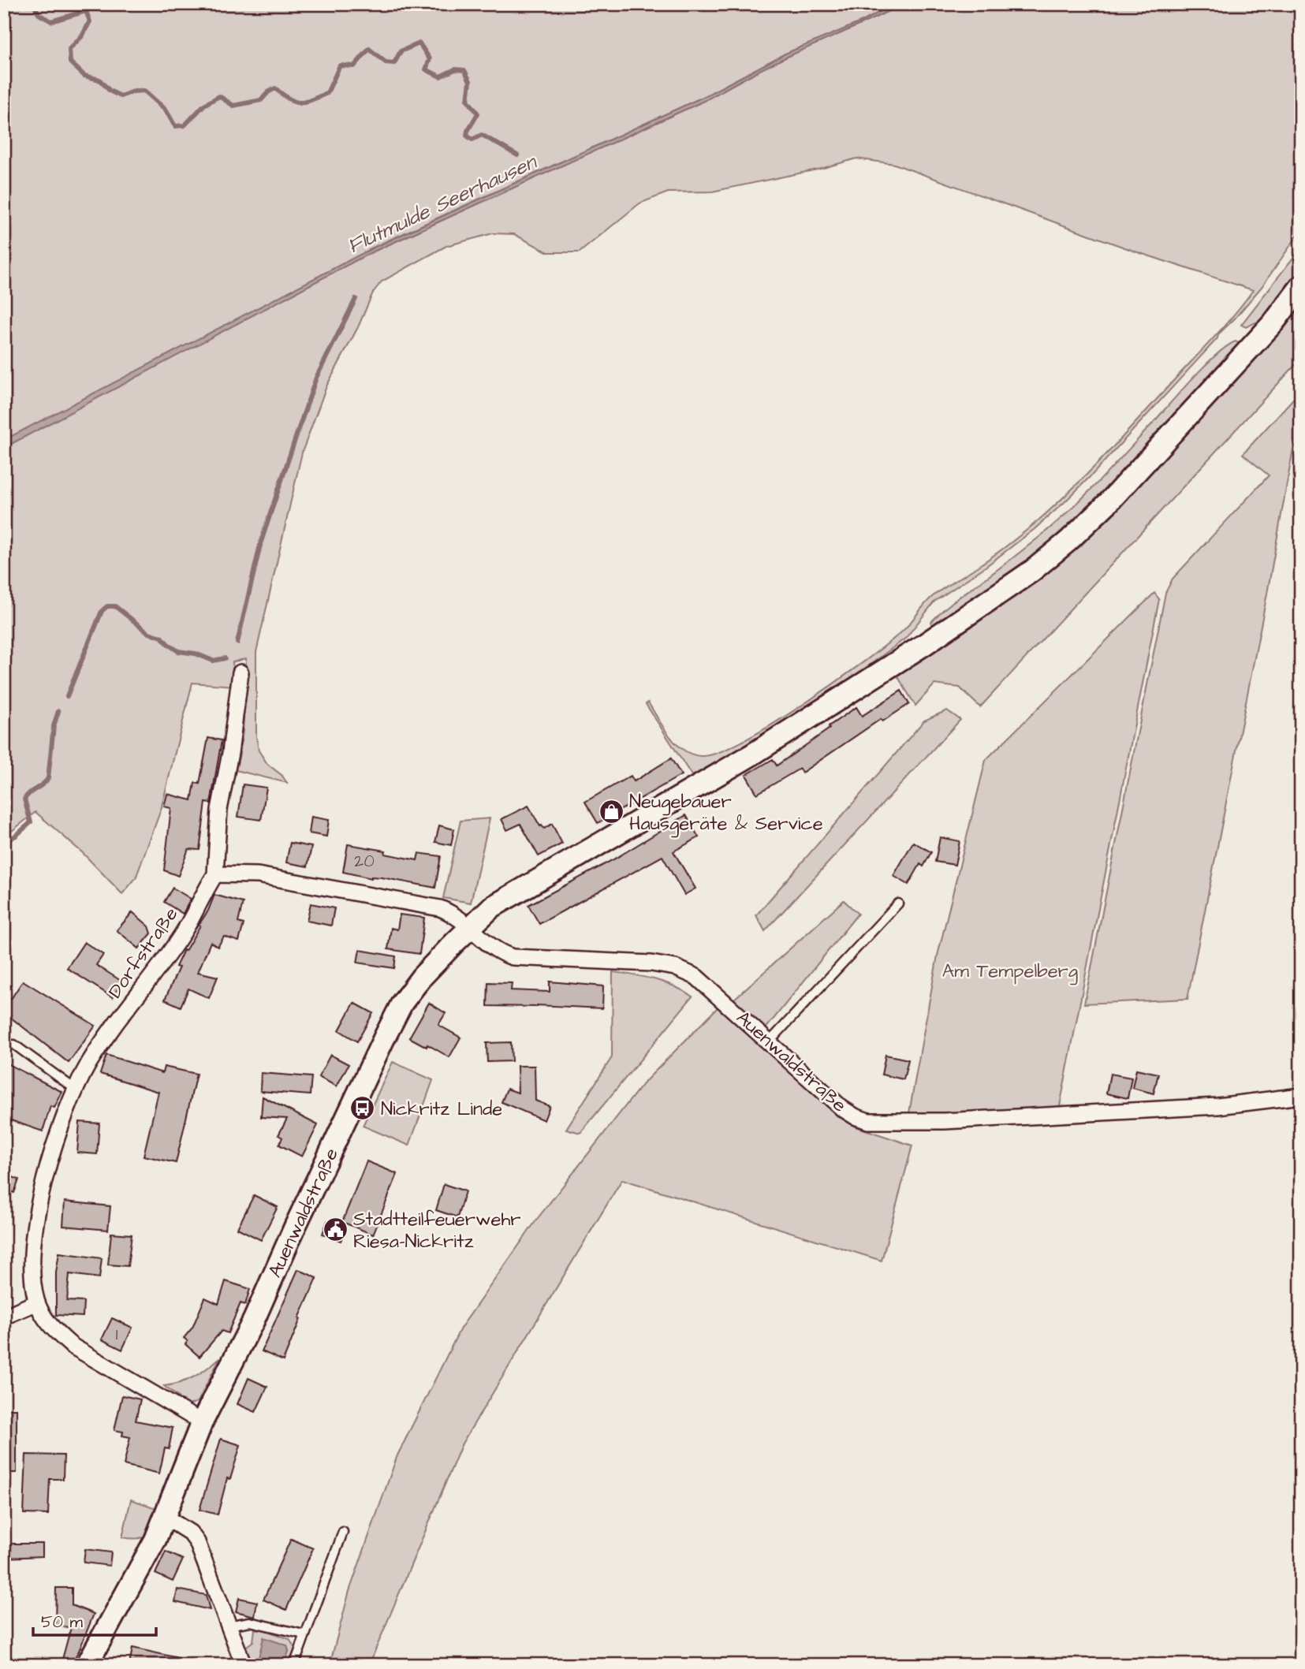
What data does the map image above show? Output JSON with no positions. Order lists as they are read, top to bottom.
{
  "streets": {
    "street": ["Dorfstraße", "Auenwaldstraße"]
  },
  "crossings": [
    ["Dorfstraße", "Auenwaldstraße"]
  ],
  "water": ["Flutmulde Seerhausen"],
  "parks": ["Am Tempelberg"],
  "places": {
    "shop": ["Neugebauer Hausgeräte & Service"],
    "bus stop": ["Nickritz Linde"],
    "public building": ["Stadtteilfeuerwehr Riesa-Nickritz"]
  },
  "house_numbers": ["20", "1"],
  "scale_bar": "50 m"
}
